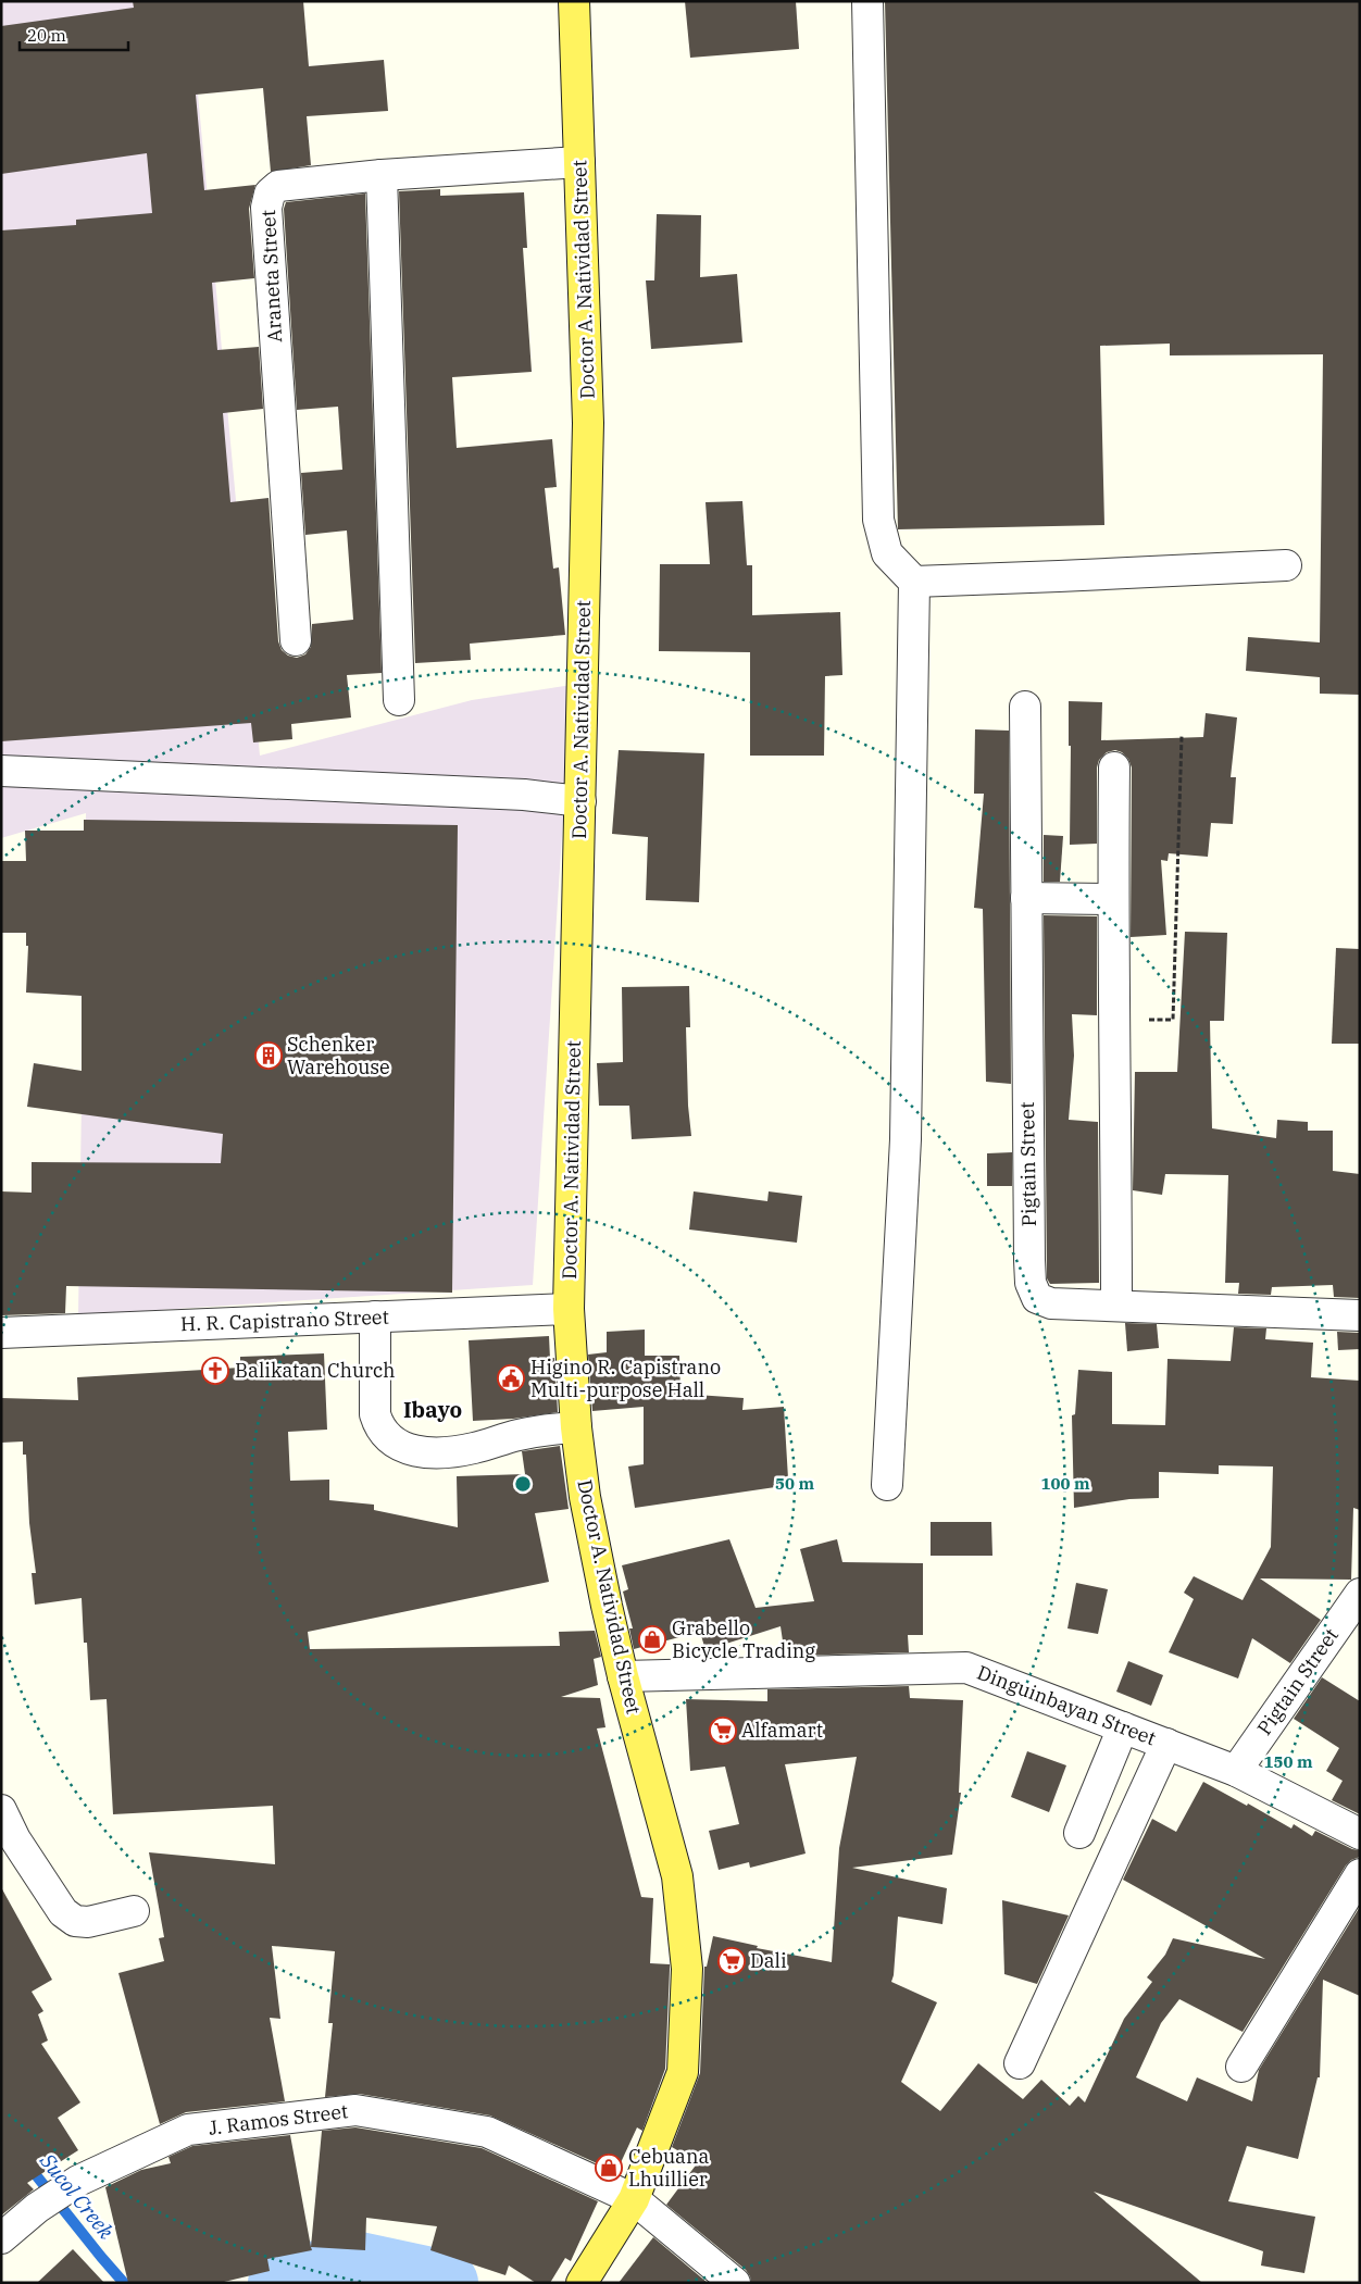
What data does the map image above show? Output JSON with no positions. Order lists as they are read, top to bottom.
{
  "streets": {
    "main road": ["Doctor A. Natividad Street"],
    "street": [
      "Araneta Street",
      "Pigtain Street",
      "H. R. Capistrano Street",
      "Dinguinbayan Street",
      "J. Ramos Street"
    ]
  },
  "crossings": [
    ["Araneta Street", "Doctor A. Natividad Street"],
    ["Doctor A. Natividad Street", "H. R. Capistrano Street"],
    ["Doctor A. Natividad Street", "Dinguinbayan Street"],
    ["Doctor A. Natividad Street", "J. Ramos Street"],
    ["Pigtain Street", "Dinguinbayan Street"]
  ],
  "districts": ["Ibayo"],
  "water": ["Sucol Creek"],
  "places": {
    "building": ["Schenker Warehouse"],
    "church": ["Balikatan Church"],
    "public building": ["Higino R. Capistrano Multi-purpose Hall"],
    "shop": ["Grabello Bicycle Trading", "Cebuana Lhuillier"],
    "supermarket": ["Alfamart", "Dali"]
  },
  "scale_bar": "20 m",
  "rings": ["50 m", "100 m", "150 m"]
}
